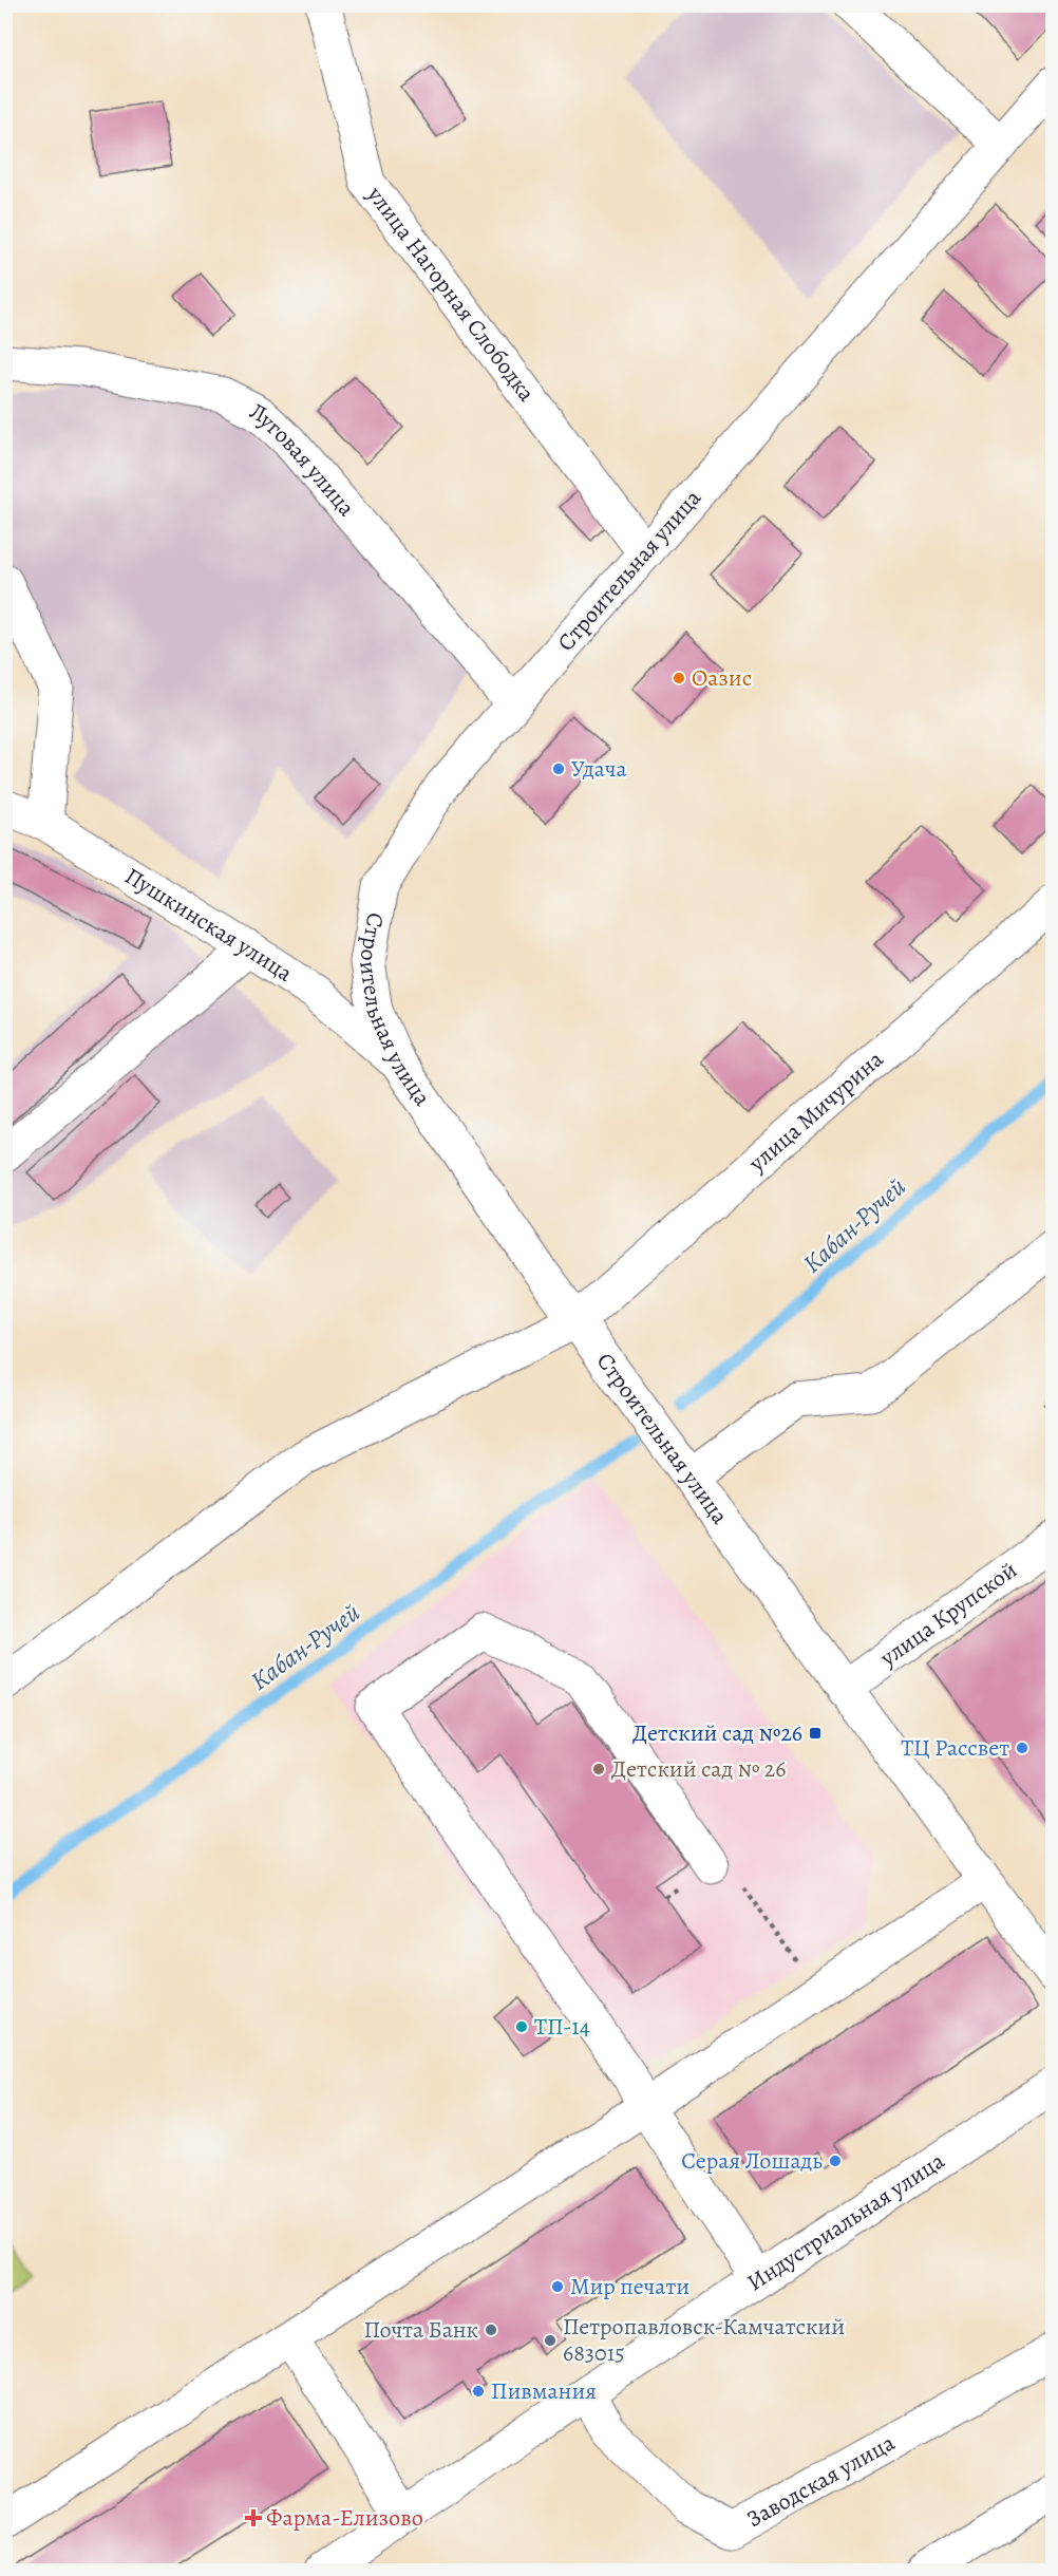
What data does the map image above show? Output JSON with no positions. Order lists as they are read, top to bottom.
{
  "streets": {
    "street": [
      "улица Нагорная Слободка",
      "Луговая улица",
      "Строительная улица",
      "Пушкинская улица",
      "улица Мичурина",
      "улица Крупской",
      "Индустриальная улица",
      "Заводская улица"
    ]
  },
  "crossings": [
    ["улица Нагорная Слободка", "Строительная улица"],
    ["Луговая улица", "Строительная улица"],
    ["Строительная улица", "Пушкинская улица"],
    ["Строительная улица", "улица Мичурина"],
    ["Строительная улица", "улица Крупской"],
    ["Индустриальная улица", "Заводская улица"]
  ],
  "water": ["Кабан-Ручей"],
  "places": {
    "other": [
      "Оазис",
      "Удача",
      "ТЦ Рассвет",
      "Детский сад № 26",
      "ТП-14",
      "Серая Лошадь",
      "Мир печати",
      "Почта Банк",
      "Петропавловск-Камчатский 683015",
      "Пивмания"
    ],
    "transit": ["Детский сад №26"],
    "health": ["Фарма-Елизово"]
  }
}
